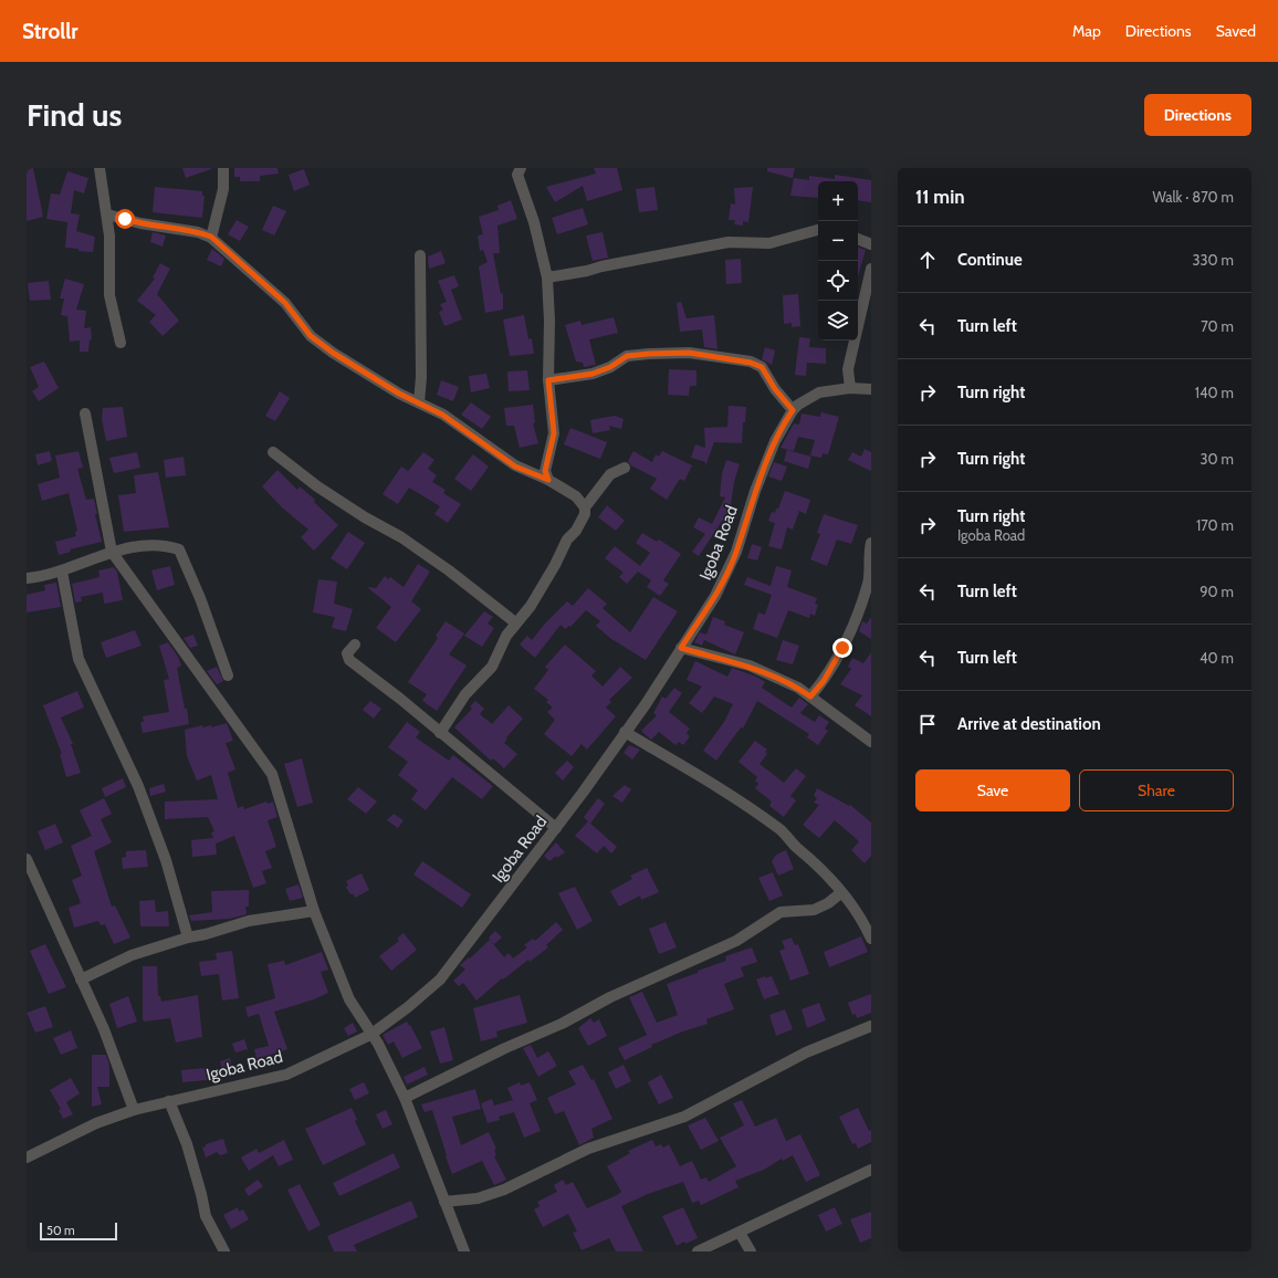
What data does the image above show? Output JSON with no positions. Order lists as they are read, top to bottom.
{
  "streets": {
    "street": ["Igoba Road"]
  },
  "scale_bar": "50 m",
  "page": {
    "header": "Strollr",
    "nav": ["Map", "Directions", "Saved"],
    "buttons": [
      "Directions",
      ["Save", "Share"]
    ],
    "title": "Find us",
    "heading": ["11 min", "Walk · 870 m"],
    "map_buttons": ["+", "−"],
    "list": [
      ["Continue", "330 m"],
      ["Turn left", "70 m"],
      ["Turn right", "140 m"],
      ["Turn right", "30 m"],
      ["Turn right", "Igoba Road", "170 m"],
      ["Turn left", "90 m"],
      ["Turn left", "40 m"],
      "Arrive at destination"
    ],
    "scale": "50 m"
  }
}
